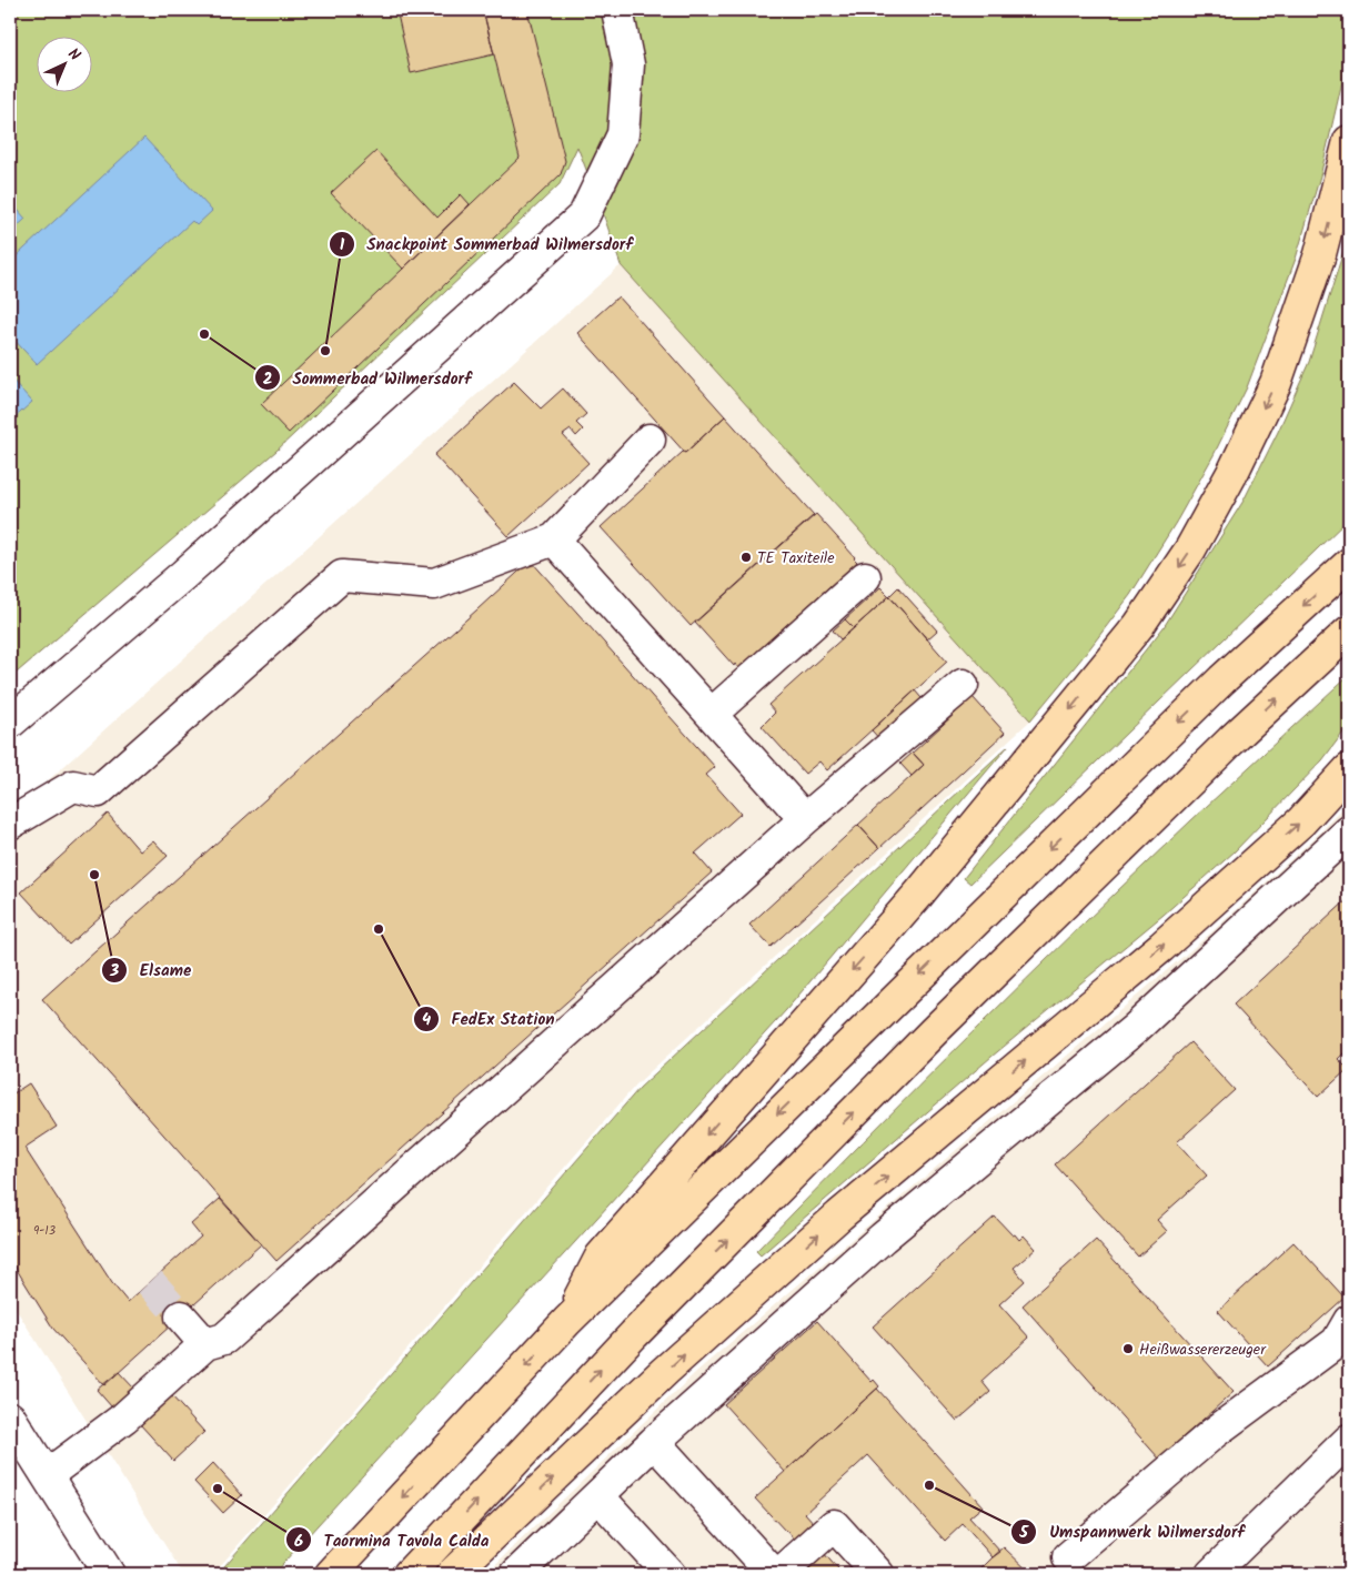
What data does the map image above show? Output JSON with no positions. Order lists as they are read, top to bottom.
{
  "places": [
    "Sommerbad Wilmersdorf",
    "Snackpoint Sommerbad Wilmersdorf",
    "TE Taxiteile",
    "Elsame",
    "FedEx Station",
    "Heißwassererzeuger",
    "Umspannwerk Wilmersdorf",
    "Taormina Tavola Calda"
  ],
  "house_numbers": ["9-13"],
  "north": "top right"
}
